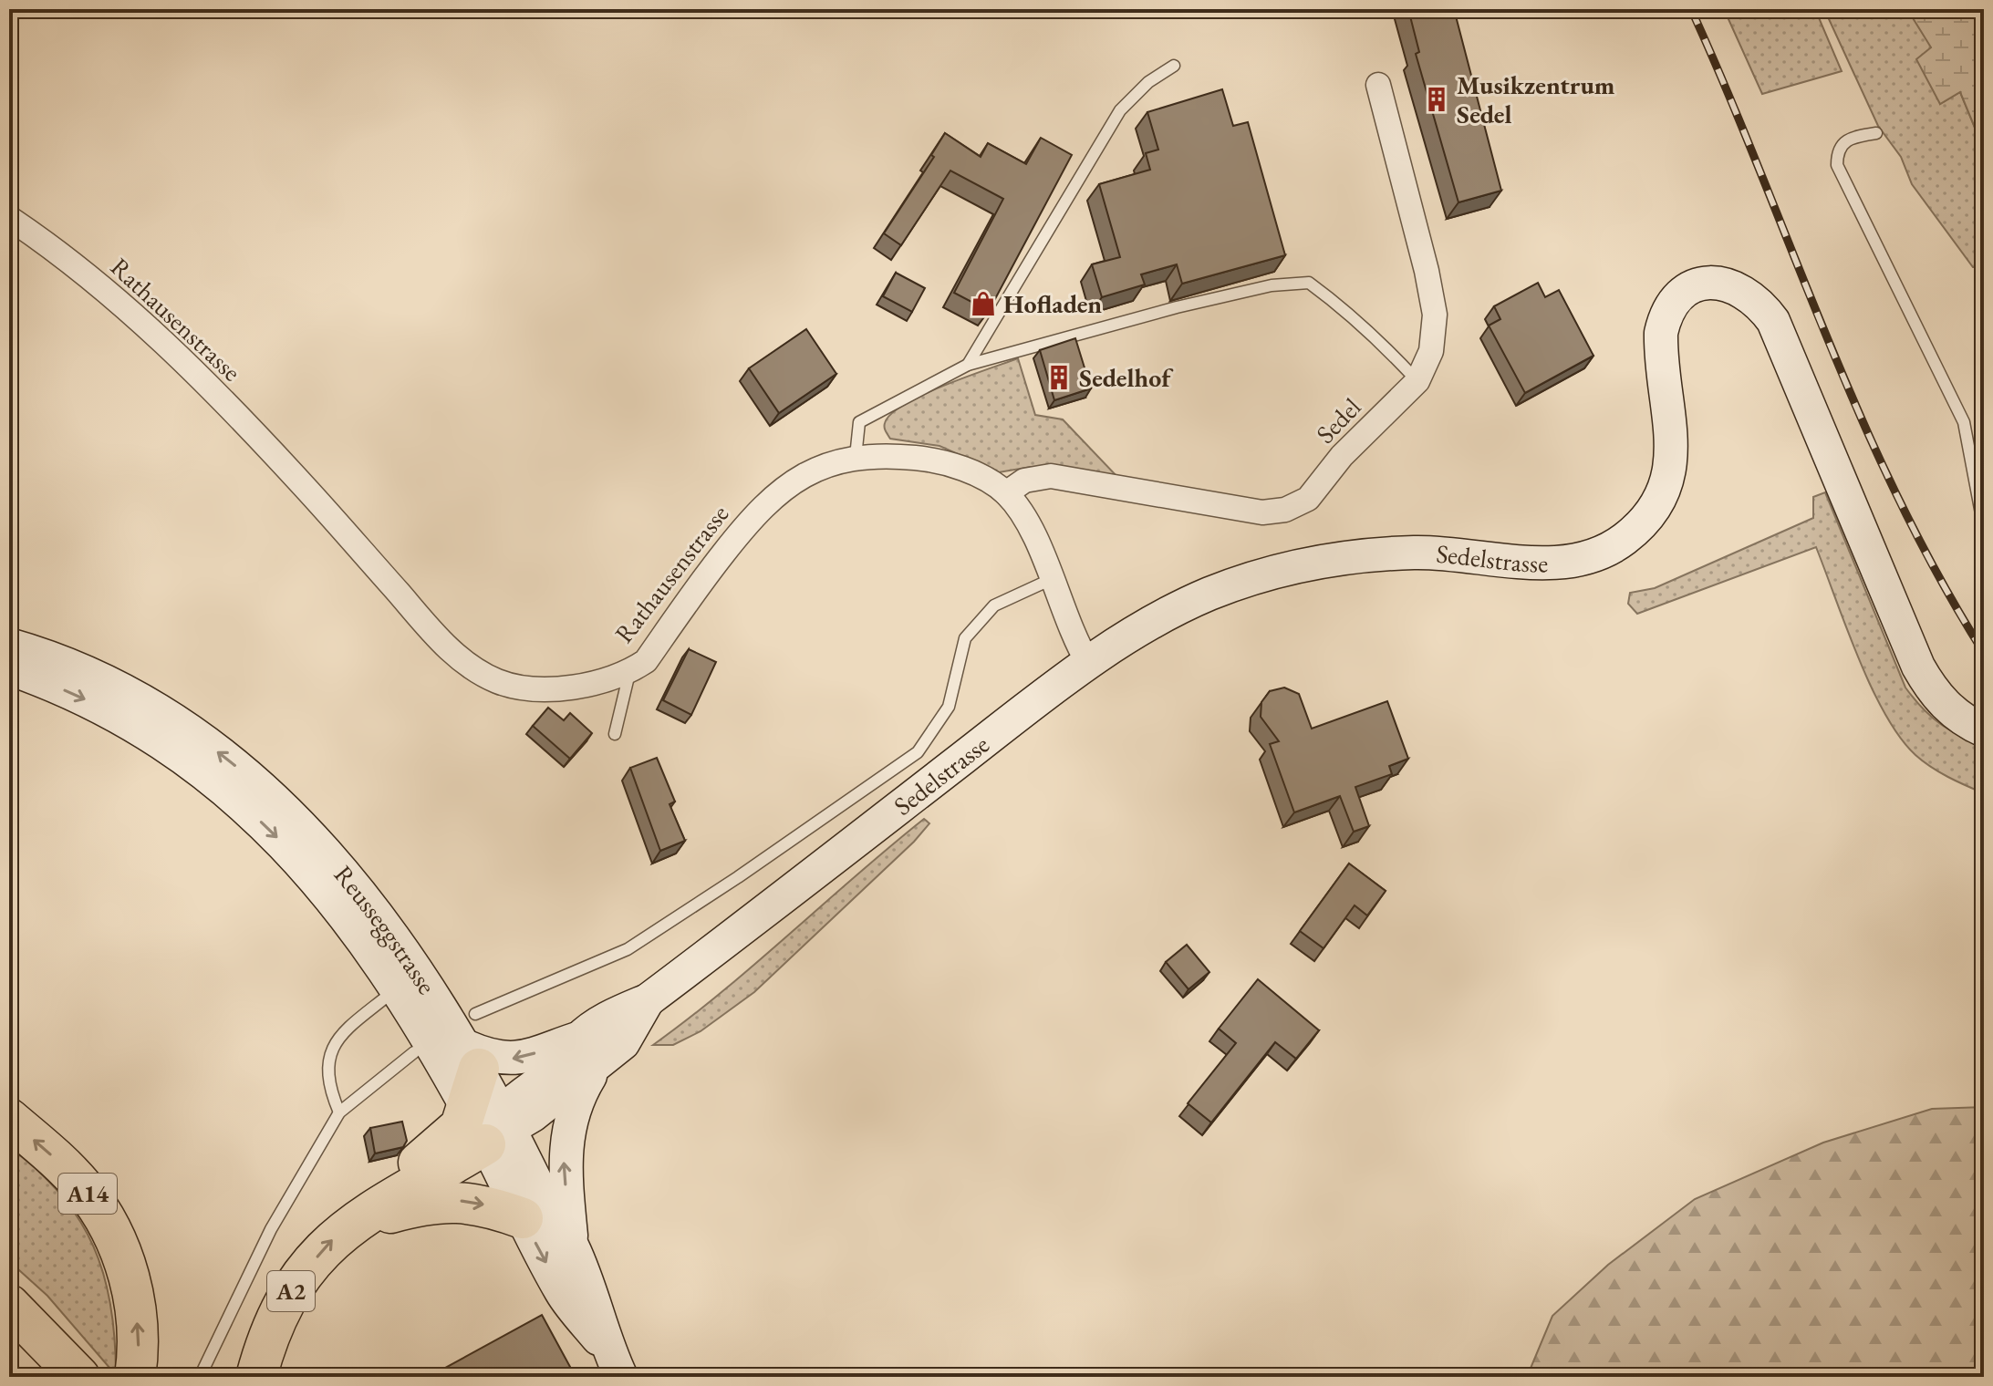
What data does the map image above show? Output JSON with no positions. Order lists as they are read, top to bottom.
{
  "streets": {
    "highway": ["A14", "A2"],
    "main road": ["Sedelstrasse", "Reusseggstrasse"],
    "street": ["Rathausenstrasse", "Sedel"]
  },
  "crossings": [
    ["Rathausenstrasse", "Sedel"],
    ["Rathausenstrasse", "Sedelstrasse"],
    ["Sedelstrasse", "Reusseggstrasse"],
    ["Sedelstrasse", "A2"],
    ["Reusseggstrasse", "A2"]
  ],
  "places": {
    "building": ["Musikzentrum Sedel", "Sedelhof"],
    "shop": ["Hofladen"]
  }
}
